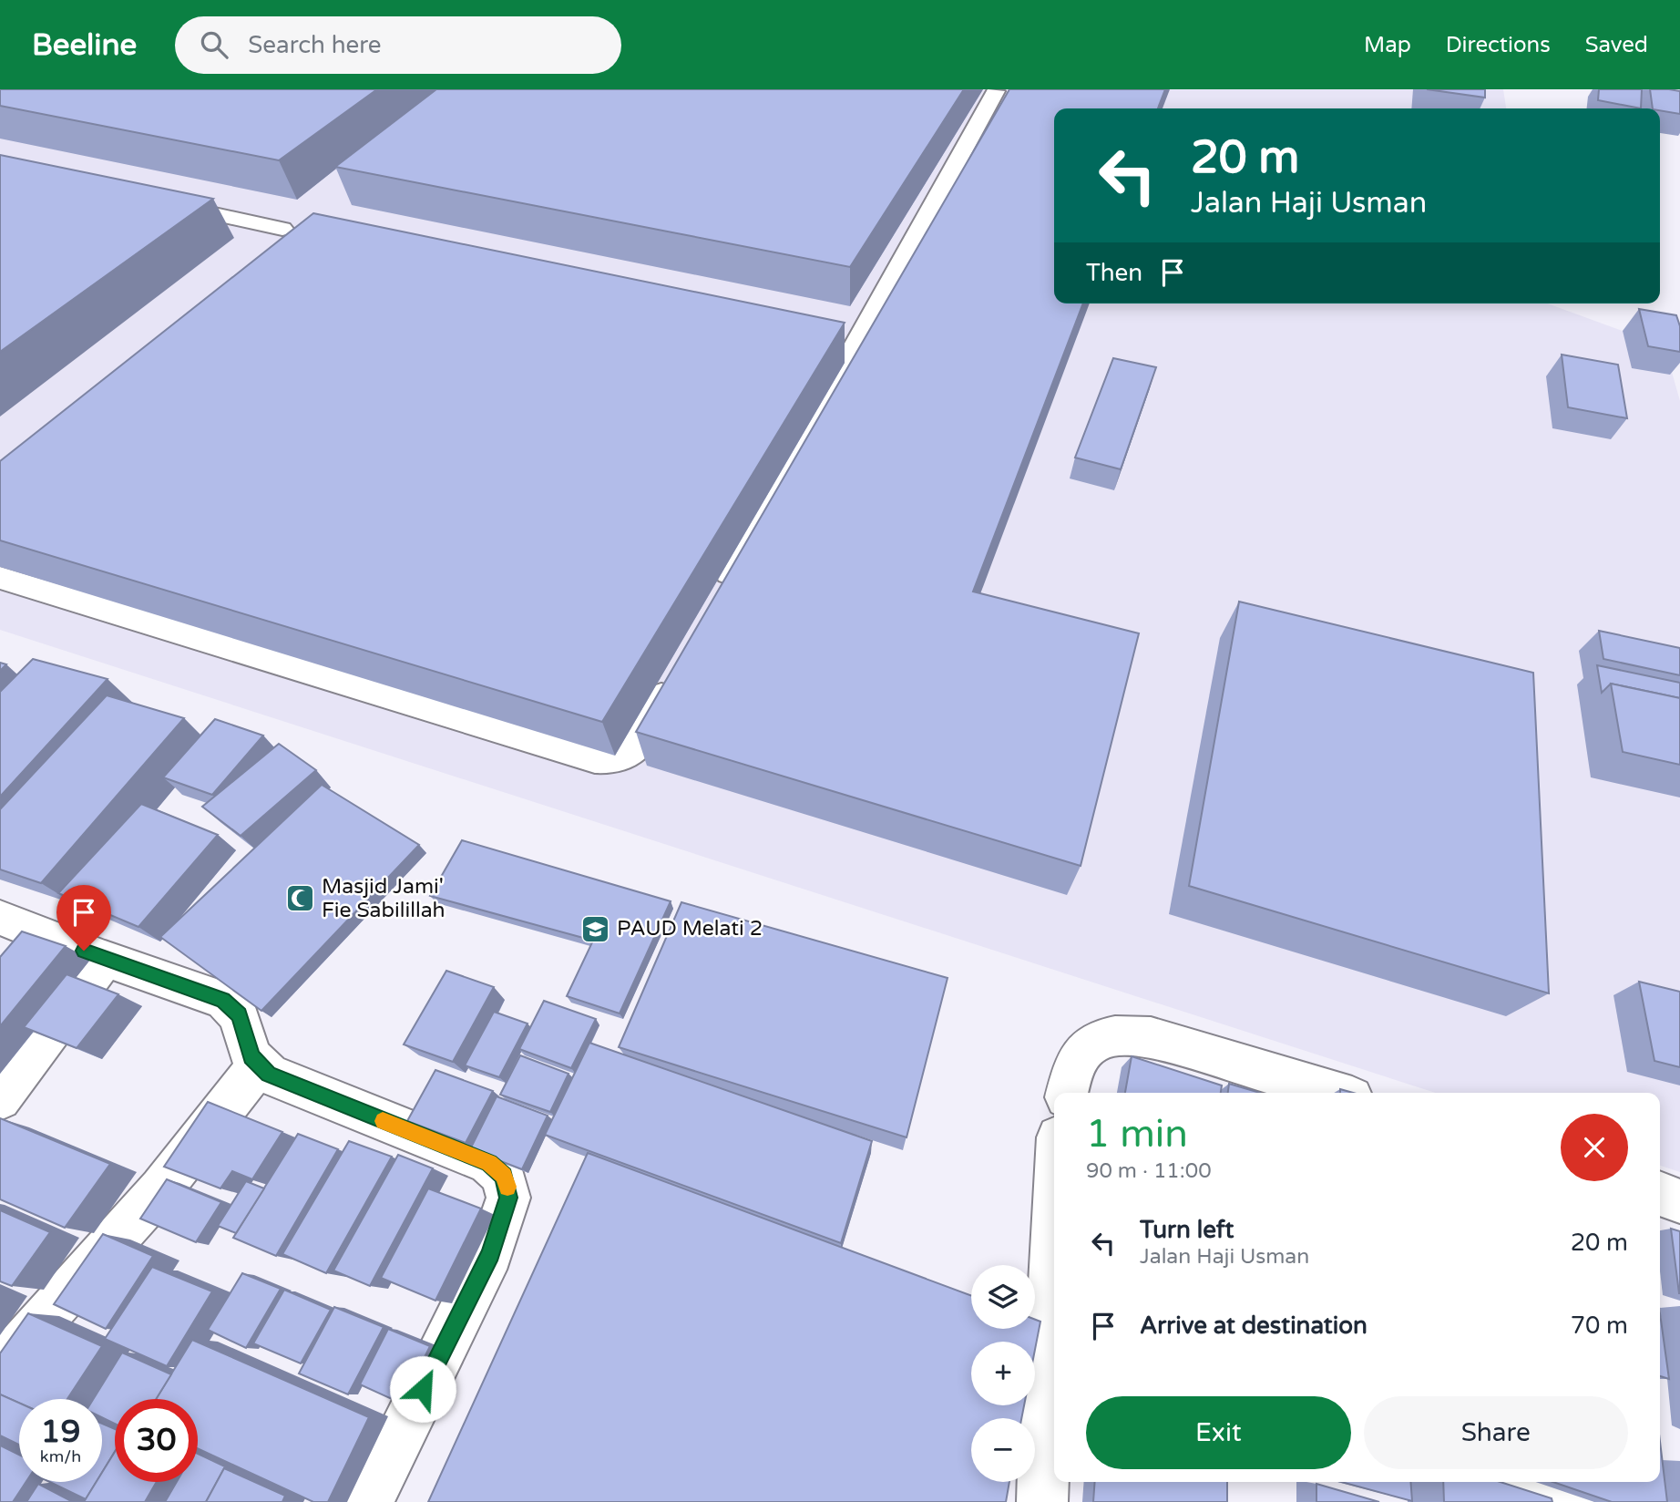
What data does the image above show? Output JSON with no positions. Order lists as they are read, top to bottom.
{
  "places": {
    "mosque": ["Masjid Jami' Fie Sabilillah"],
    "school or university": ["PAUD Melati 2"]
  },
  "page": {
    "header": "Beeline",
    "search": "Search here",
    "nav": ["Map", "Directions", "Saved"],
    "turn": ["20 m", "Jalan Haji Usman"],
    "then": "Then",
    "heading": ["1 min", "90 m · 11:00"],
    "list": [
      {
        "name": "Turn left",
        "note": "Jalan Haji Usman",
        "value": "20 m"
      },
      {
        "name": "Arrive at destination",
        "value": "70 m"
      }
    ],
    "map_buttons": ["+", "−"],
    "buttons": ["Exit", "Share"],
    "speed": "19 km/h",
    "limit": "30"
  }
}
